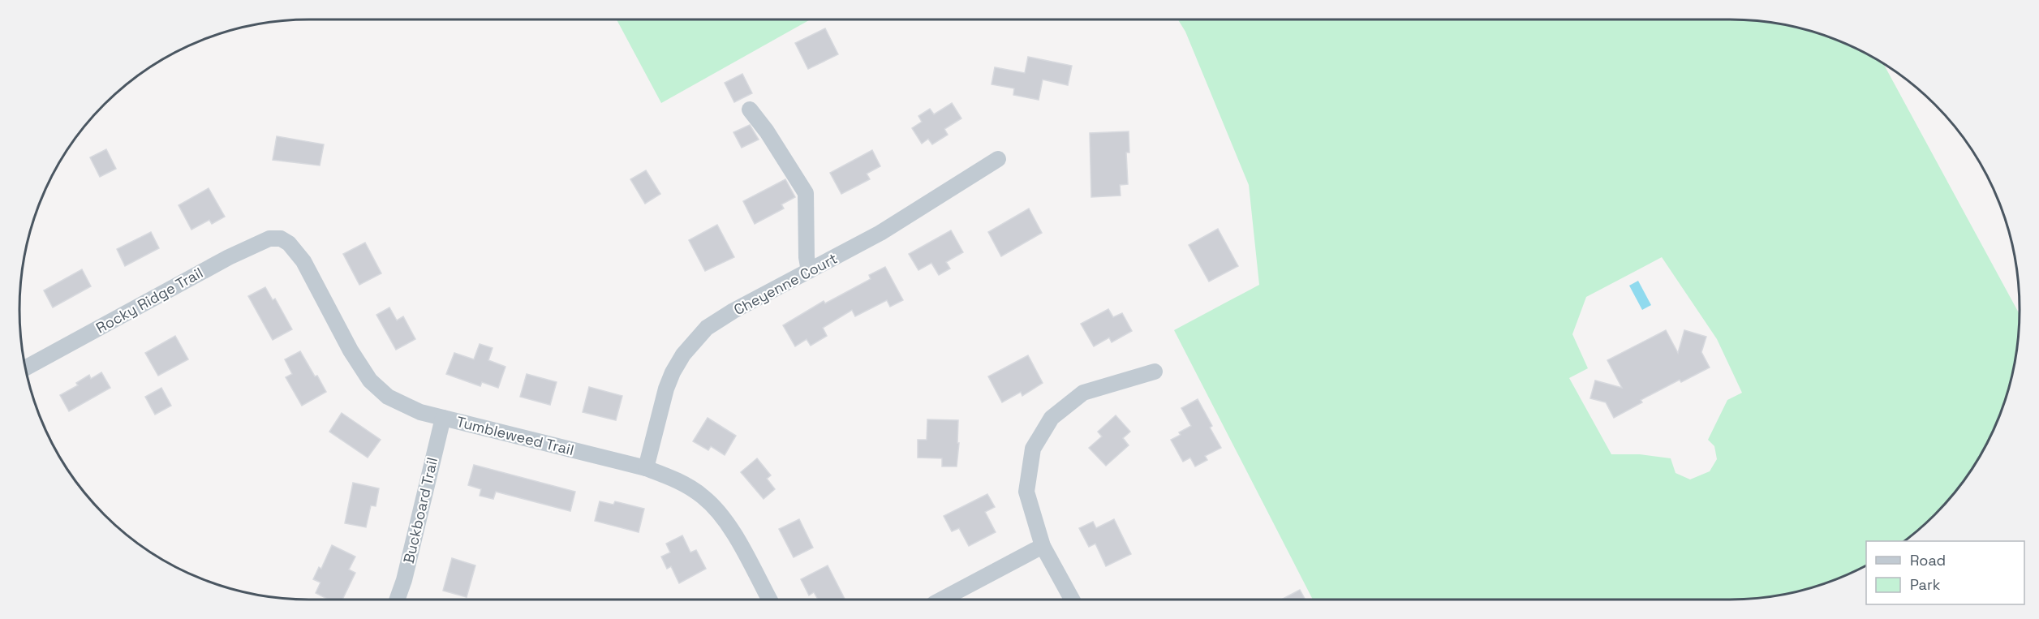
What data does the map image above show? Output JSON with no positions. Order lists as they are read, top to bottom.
{
  "streets": {
    "street": [
      "Cheyenne Court",
      "Rocky Ridge Trail",
      "Tumbleweed Trail",
      "Buckboard Trail"
    ]
  },
  "crossings": [
    ["Cheyenne Court", "Tumbleweed Trail"],
    ["Rocky Ridge Trail", "Tumbleweed Trail"],
    ["Tumbleweed Trail", "Buckboard Trail"]
  ],
  "legend": ["Road", "Park"]
}
